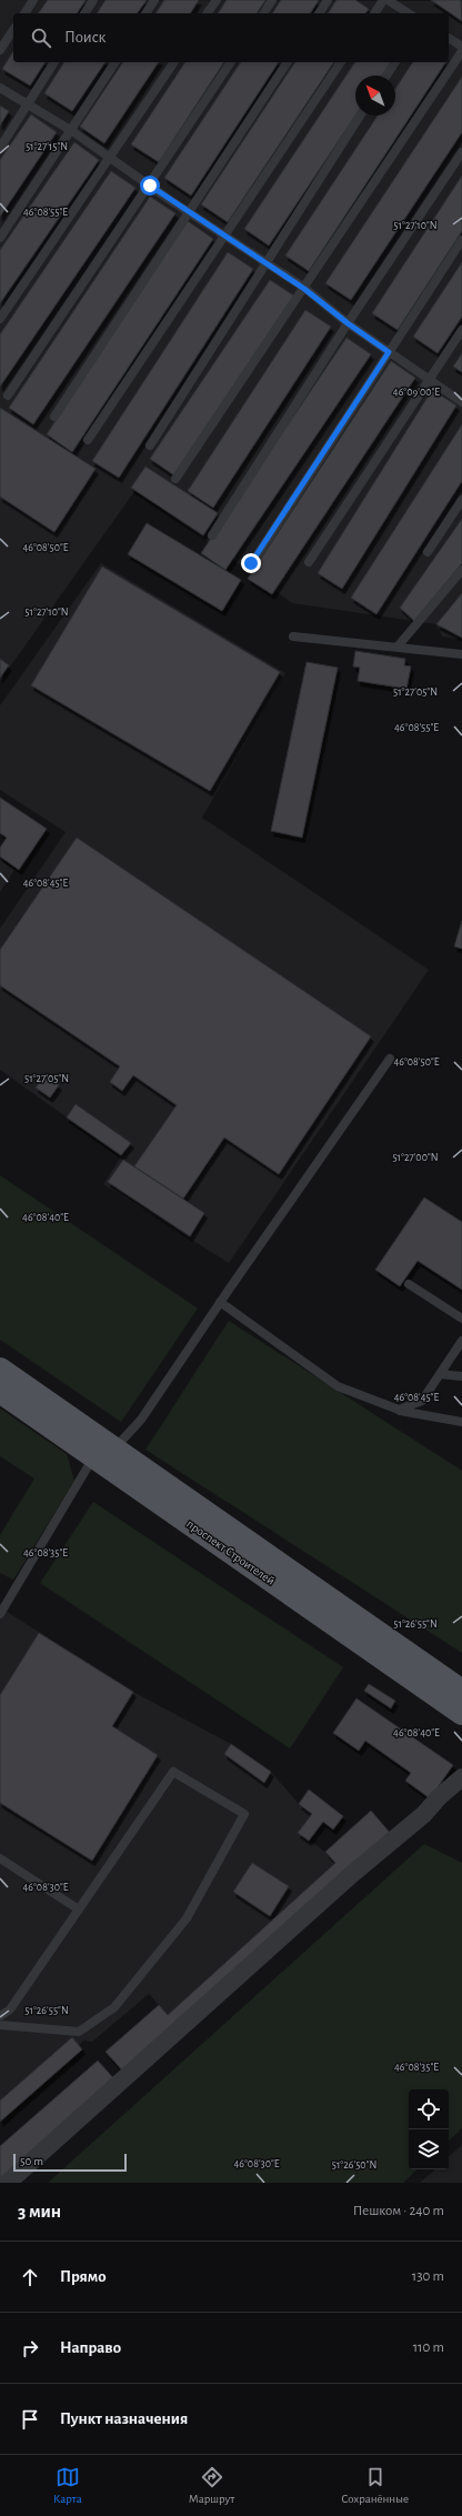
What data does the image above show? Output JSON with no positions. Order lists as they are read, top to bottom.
{
  "streets": {
    "main road": ["проспект Строителей"]
  },
  "scale_bar": "50 m",
  "north": "top left",
  "page": {
    "search": "Поиск",
    "scale": "50 m",
    "heading": ["3 мин", "Пешком · 240 m"],
    "list": [
      ["Прямо", "130 m"],
      ["Направо", "110 m"],
      "Пункт назначения"
    ],
    "nav": ["Карта", "Маршрут", "Сохранённые"]
  },
  "coordinates": [
    "51°27'15\"N",
    "46°08'55\"E",
    "51°27'10\"N",
    "46°09'00\"E",
    "46°08'50\"E",
    "51°27'05\"N",
    "46°08'45\"E",
    "51°27'00\"N",
    "46°08'40\"E",
    "46°08'35\"E",
    "51°26'55\"N",
    "46°08'30\"E",
    "51°26'50\"N"
  ]
}
